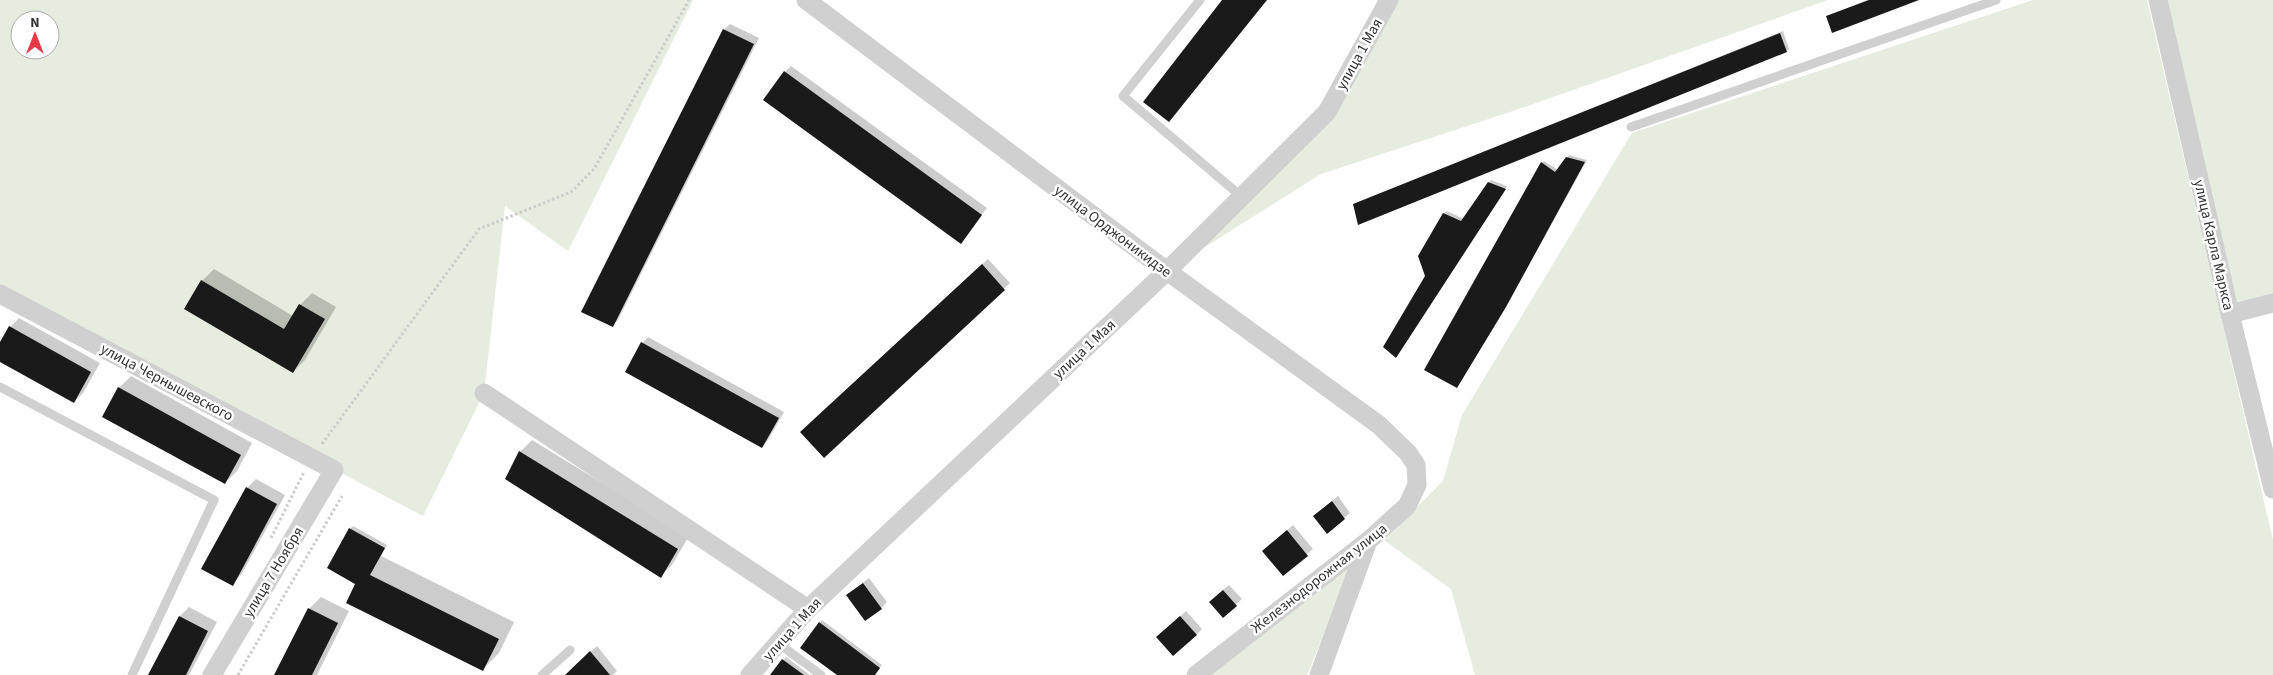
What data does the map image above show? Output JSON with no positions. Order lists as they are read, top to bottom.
{
  "streets": {
    "street": [
      "улица 1 Мая",
      "улица Орджоникидзе",
      "улица Карла Маркса",
      "улица Чернышевского",
      "улица 7 Ноября",
      "Железнодорожная улица"
    ]
  },
  "crossings": [
    ["улица 1 Мая", "улица Орджоникидзе"],
    ["улица Орджоникидзе", "Железнодорожная улица"],
    ["улица Чернышевского", "улица 7 Ноября"]
  ],
  "north": "top"
}
